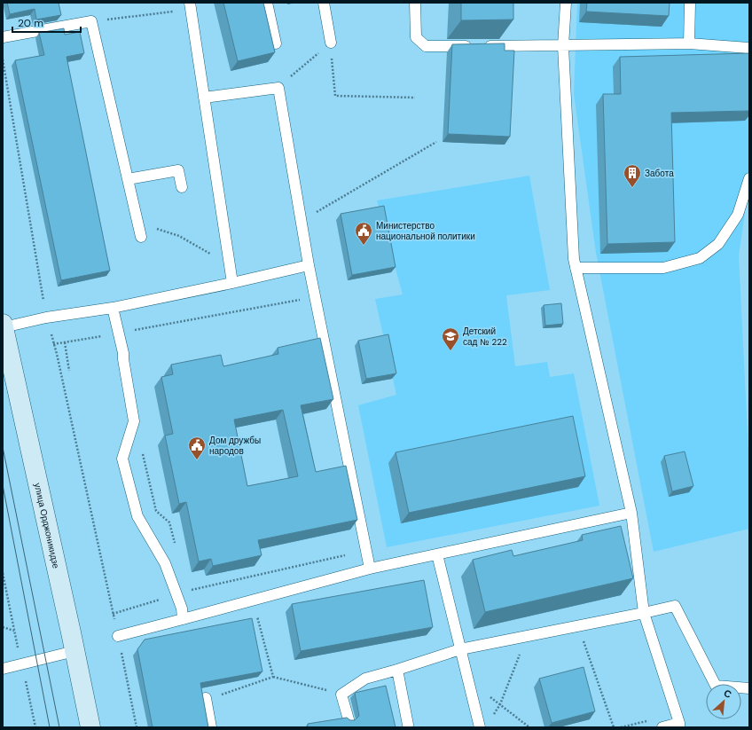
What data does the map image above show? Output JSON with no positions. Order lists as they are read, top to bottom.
{
  "streets": {
    "main road": ["улица Орджоникидзе"]
  },
  "places": {
    "building": ["Забота"],
    "public building": ["Министерство национальной политики", "Дом дружбы народов"],
    "school or university": ["Детский сад № 222"]
  },
  "scale_bar": "20 m",
  "north": "top right"
}
